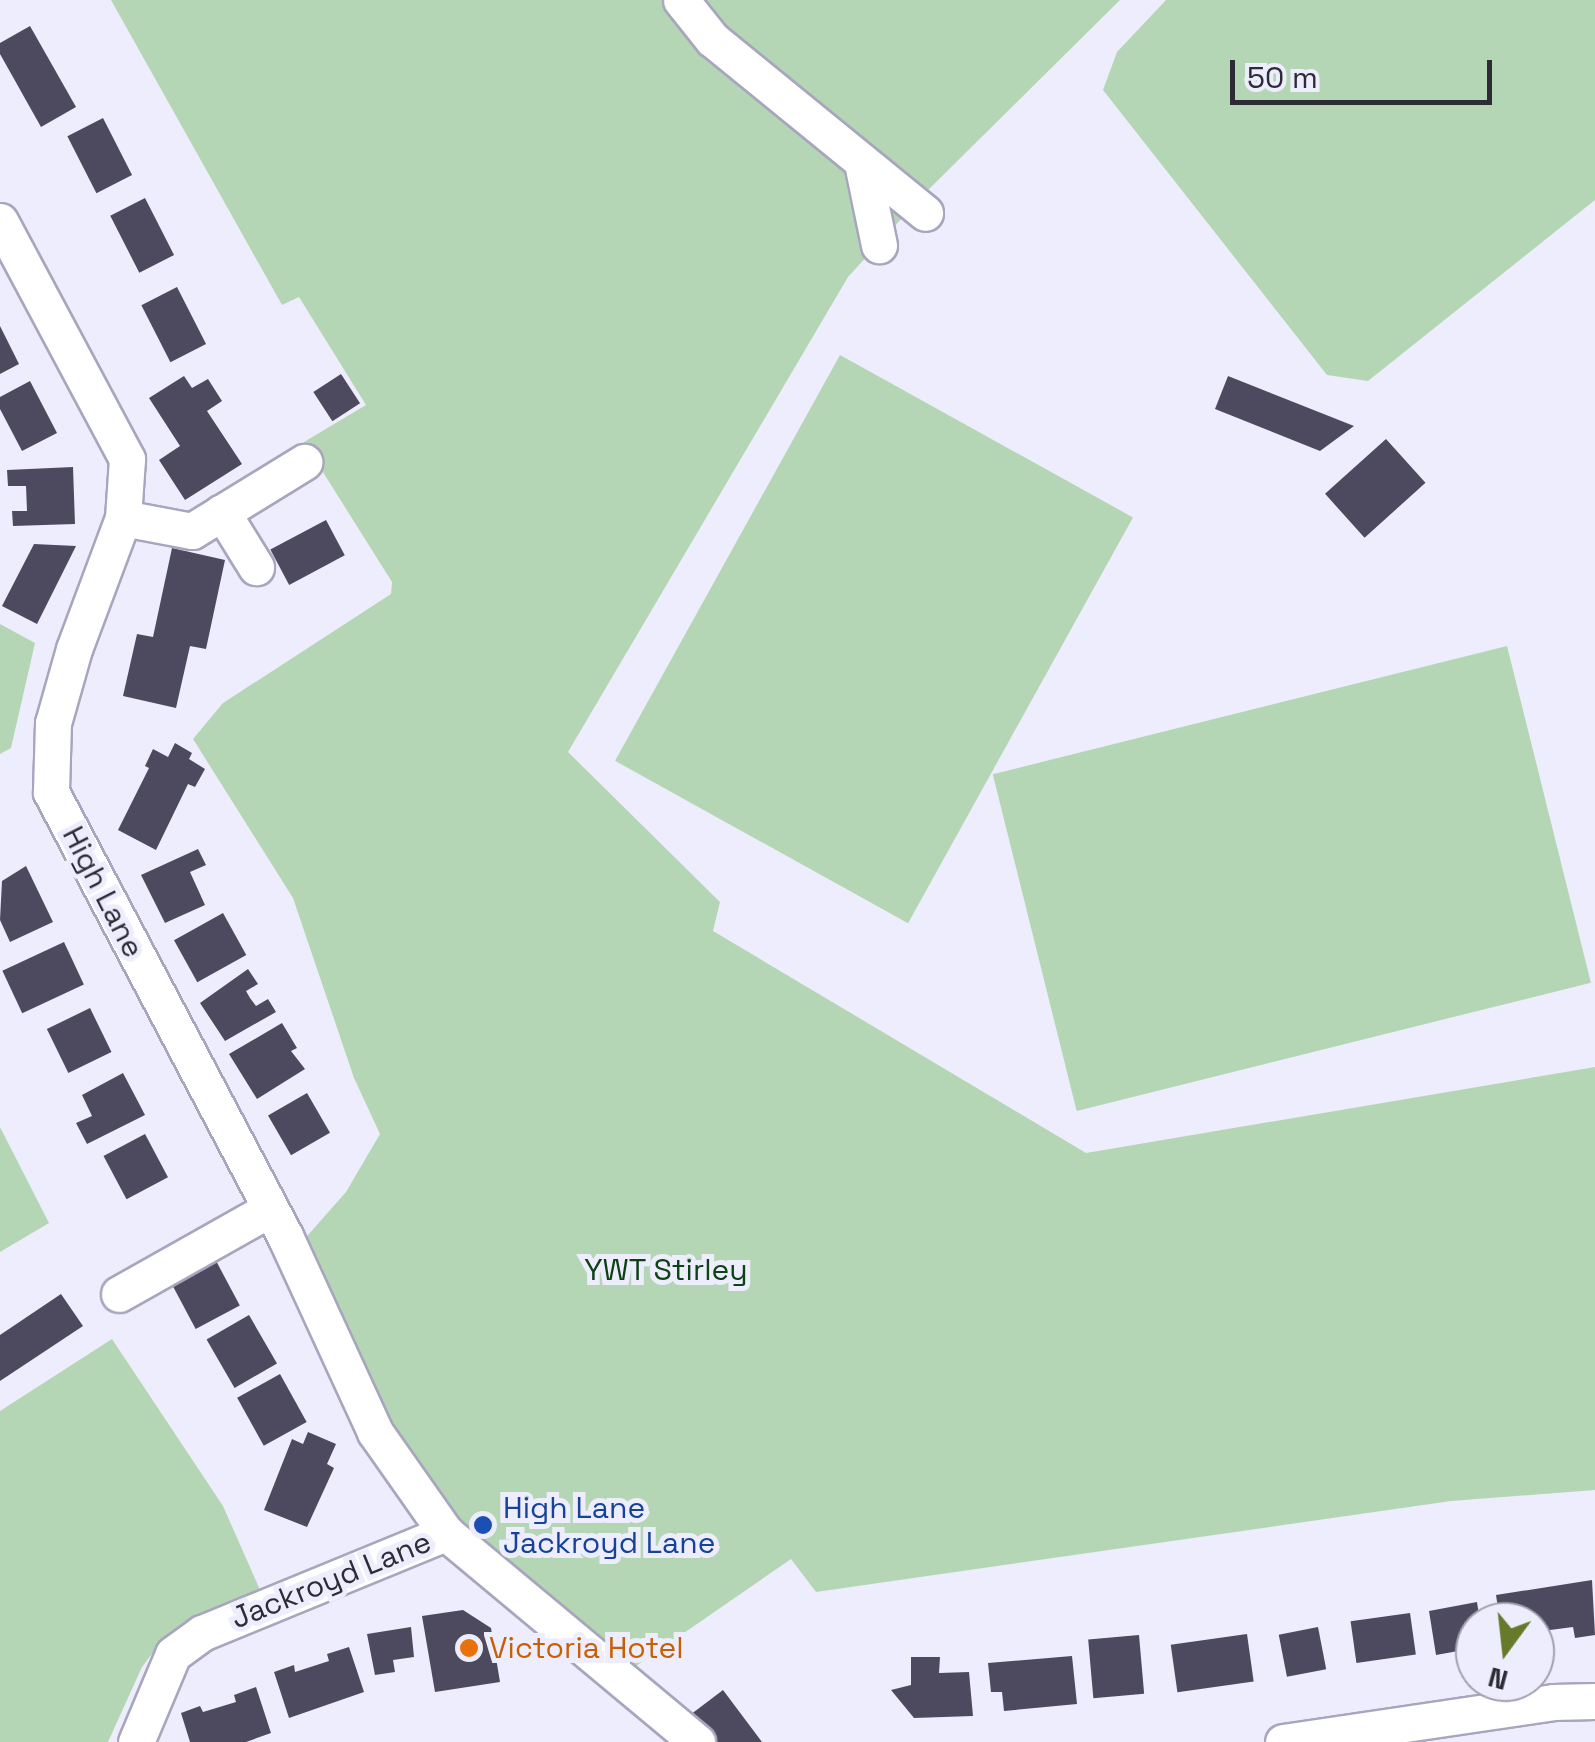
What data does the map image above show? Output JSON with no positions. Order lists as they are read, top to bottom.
{
  "streets": {
    "street": ["High Lane", "Jackroyd Lane"]
  },
  "crossings": [
    ["High Lane", "Jackroyd Lane"]
  ],
  "parks": ["YWT Stirley"],
  "places": ["High Lane Jackroyd Lane", "Victoria Hotel"],
  "scale_bar": "50 m",
  "north": "bottom"
}
